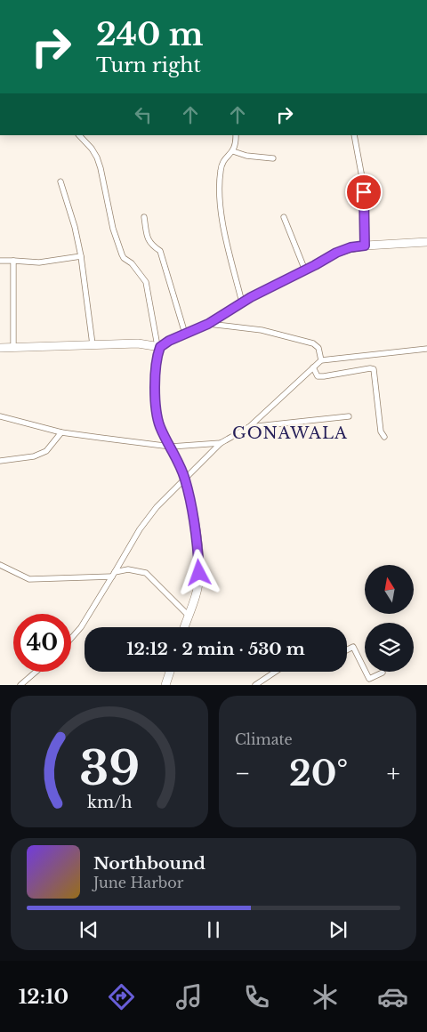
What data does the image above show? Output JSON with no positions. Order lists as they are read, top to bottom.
{
  "districts": ["GONAWALA"],
  "north": "top",
  "page": {
    "turn": ["240 m", "Turn right"],
    "limit": "40",
    "trip": "12:12 · 2 min · 530 m",
    "tile": "Climate",
    "heat": ["−", "20°", "+"],
    "song": ["Northbound", "June Harbor"],
    "tabs": "12:10",
    "gauge": ["39", "km/h"]
  }
}
